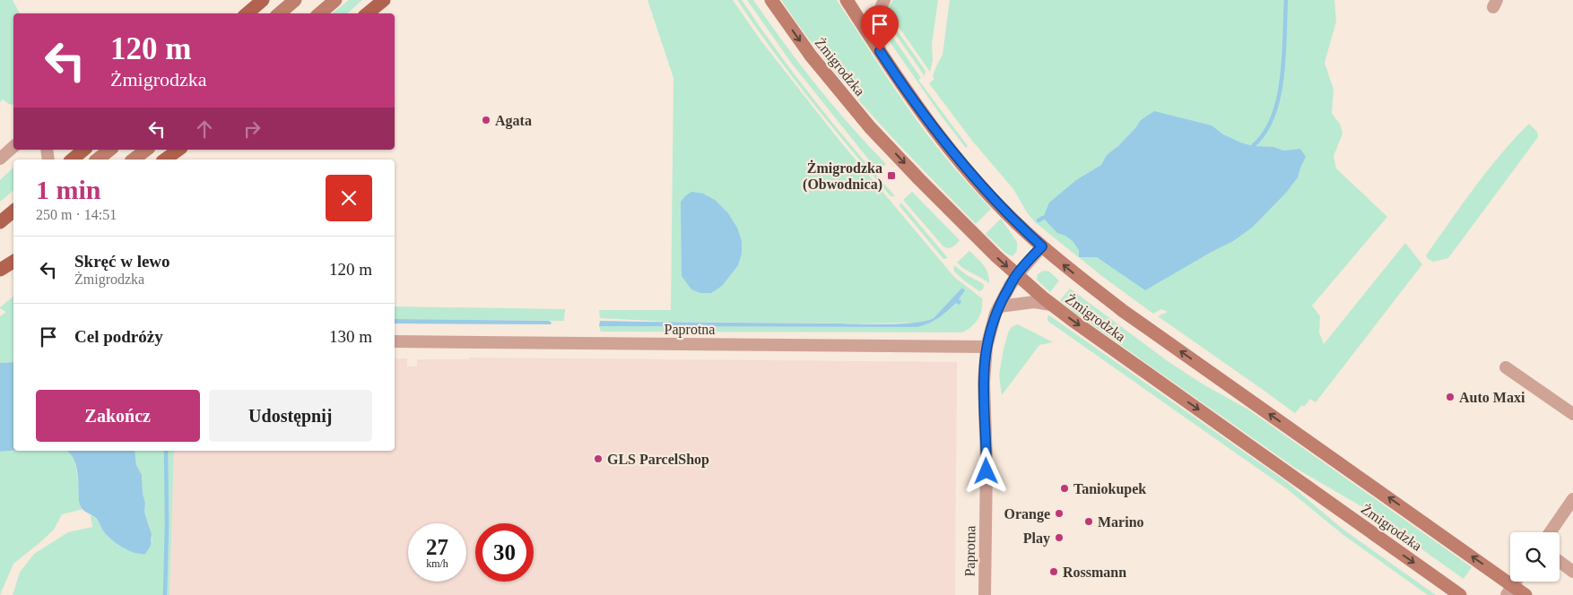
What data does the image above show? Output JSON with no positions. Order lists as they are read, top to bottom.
{
  "streets": {
    "main road": ["Żmigrodzka"],
    "street": ["Paprotna"]
  },
  "crossings": [
    ["Żmigrodzka", "Paprotna"]
  ],
  "places": {
    "other": [
      "Agata",
      "Auto Maxi",
      "GLS ParcelShop",
      "Taniokupek",
      "Orange",
      "Marino",
      "Play",
      "Rossmann"
    ],
    "transit": ["Żmigrodzka (Obwodnica)"]
  },
  "page": {
    "turn": ["120 m", "Żmigrodzka"],
    "heading": ["1 min", "250 m · 14:51"],
    "list": [
      {
        "name": "Skręć w lewo",
        "note": "Żmigrodzka",
        "value": "120 m"
      },
      {
        "name": "Cel podróży",
        "value": "130 m"
      }
    ],
    "buttons": ["Zakończ", "Udostępnij"],
    "speed": "27 km/h",
    "limit": "30"
  }
}
